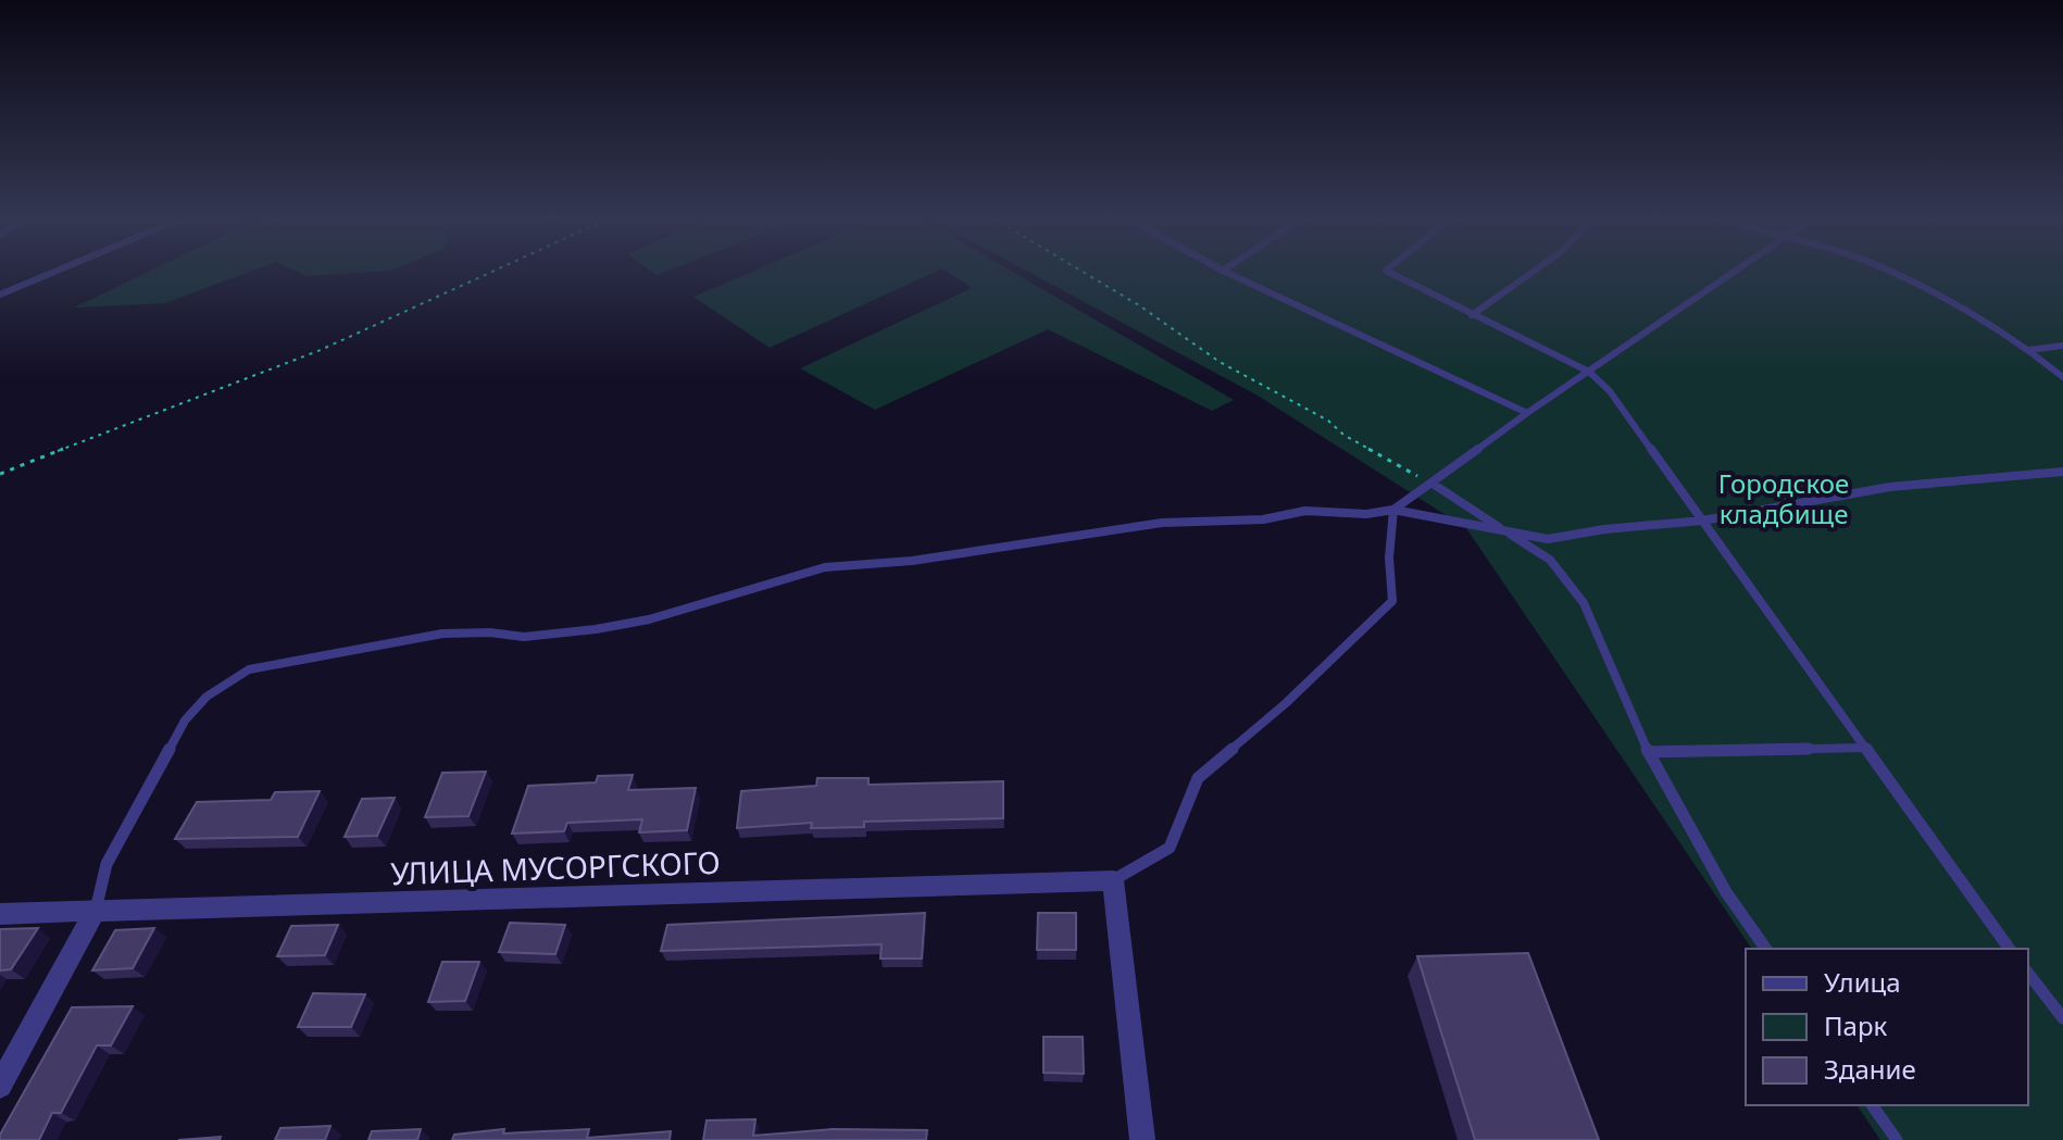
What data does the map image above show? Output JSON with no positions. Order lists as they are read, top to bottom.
{
  "streets": {
    "street": ["УЛИЦА МУСОРГСКОГО"]
  },
  "parks": ["Городское кладбище"],
  "legend": ["Улица", "Парк", "Здание"]
}
